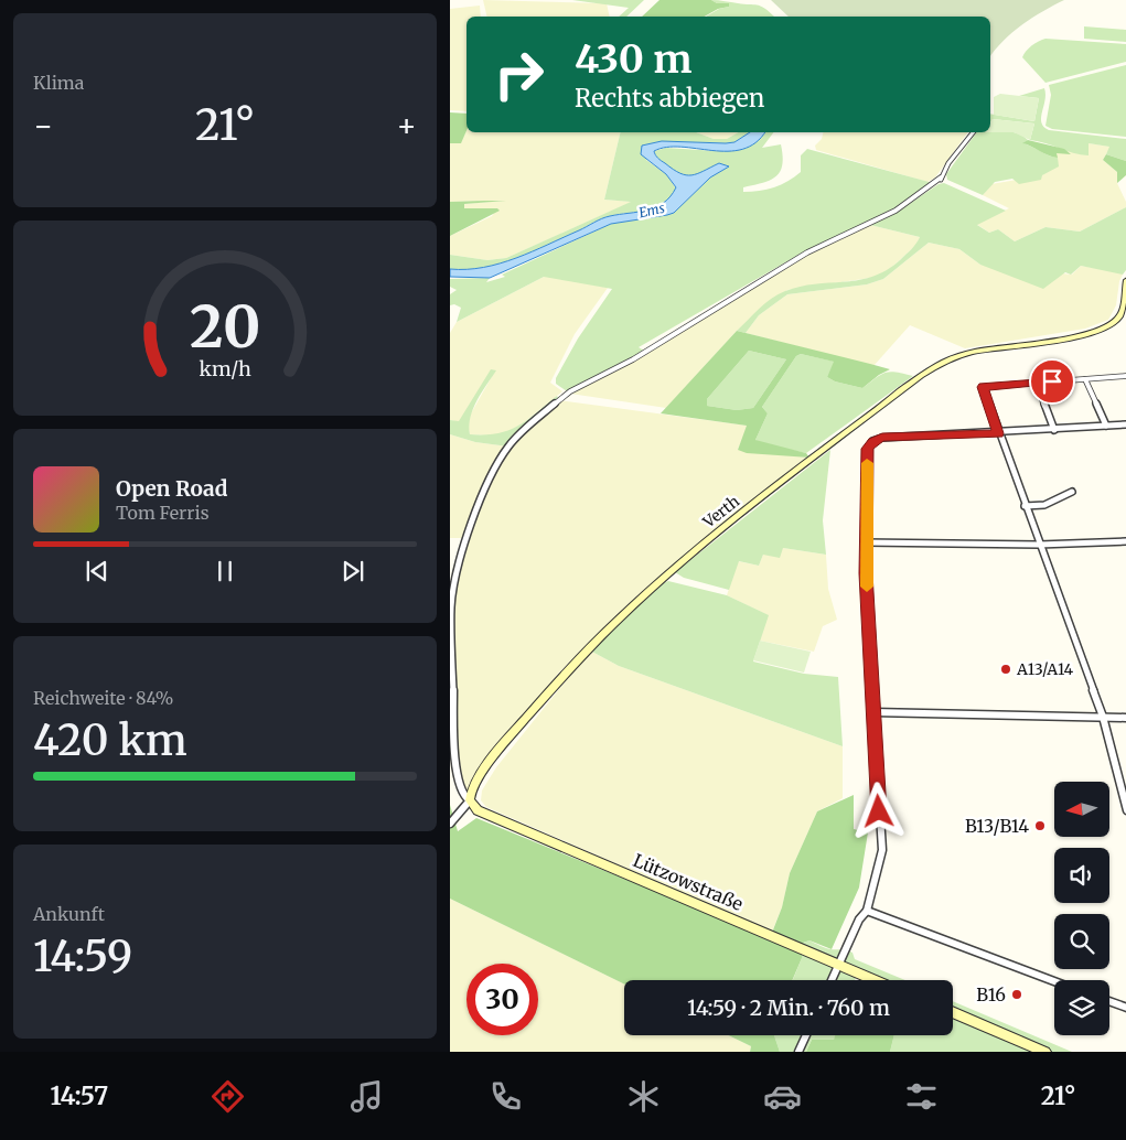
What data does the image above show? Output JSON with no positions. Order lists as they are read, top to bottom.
{
  "streets": {
    "street": ["Verth", "Lützowstraße"]
  },
  "crossings": [
    ["Verth", "Lützowstraße"]
  ],
  "water": ["Ems"],
  "places": ["A13/A14", "B13/B14", "B16"],
  "north": "left",
  "page": {
    "tile": [
      "Klima",
      ["Reichweite · 84%", "420 km"],
      ["Ankunft", "14:59"]
    ],
    "turn": ["430 m", "Rechts abbiegen"],
    "heat": ["−", "21°", "+"],
    "song": ["Open Road", "Tom Ferris"],
    "limit": "30",
    "trip": "14:59 · 2 Min. · 760 m",
    "tabs": ["14:57", "21°"],
    "gauge": ["20", "km/h"]
  }
}
